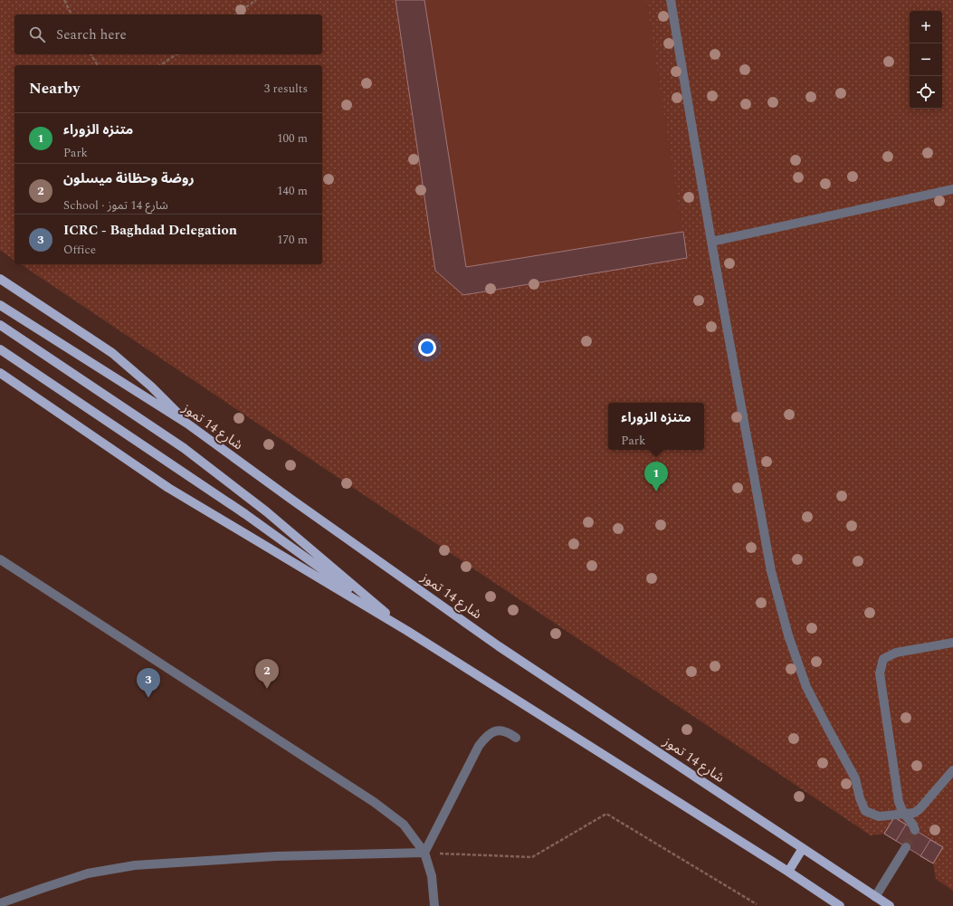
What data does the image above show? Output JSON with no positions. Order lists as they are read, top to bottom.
{
  "streets": {
    "main road": ["شارع 14 تموز"]
  },
  "page": {
    "map_buttons": ["+", "−"],
    "search": "Search here",
    "heading": ["Nearby", "3 results"],
    "list": [
      {
        "mark": "1",
        "name": "متنزه الزوراء",
        "note": "Park",
        "value": "100 m"
      },
      {
        "mark": "2",
        "name": "روضة وحظانة ميسلون",
        "note": "School · شارع 14 تموز",
        "value": "140 m"
      },
      {
        "mark": "3",
        "name": "ICRC - Baghdad Delegation",
        "note": "Office",
        "value": "170 m"
      }
    ],
    "popup": ["متنزه الزوراء", "Park"],
    "pins": ["1", "2", "3"]
  }
}
